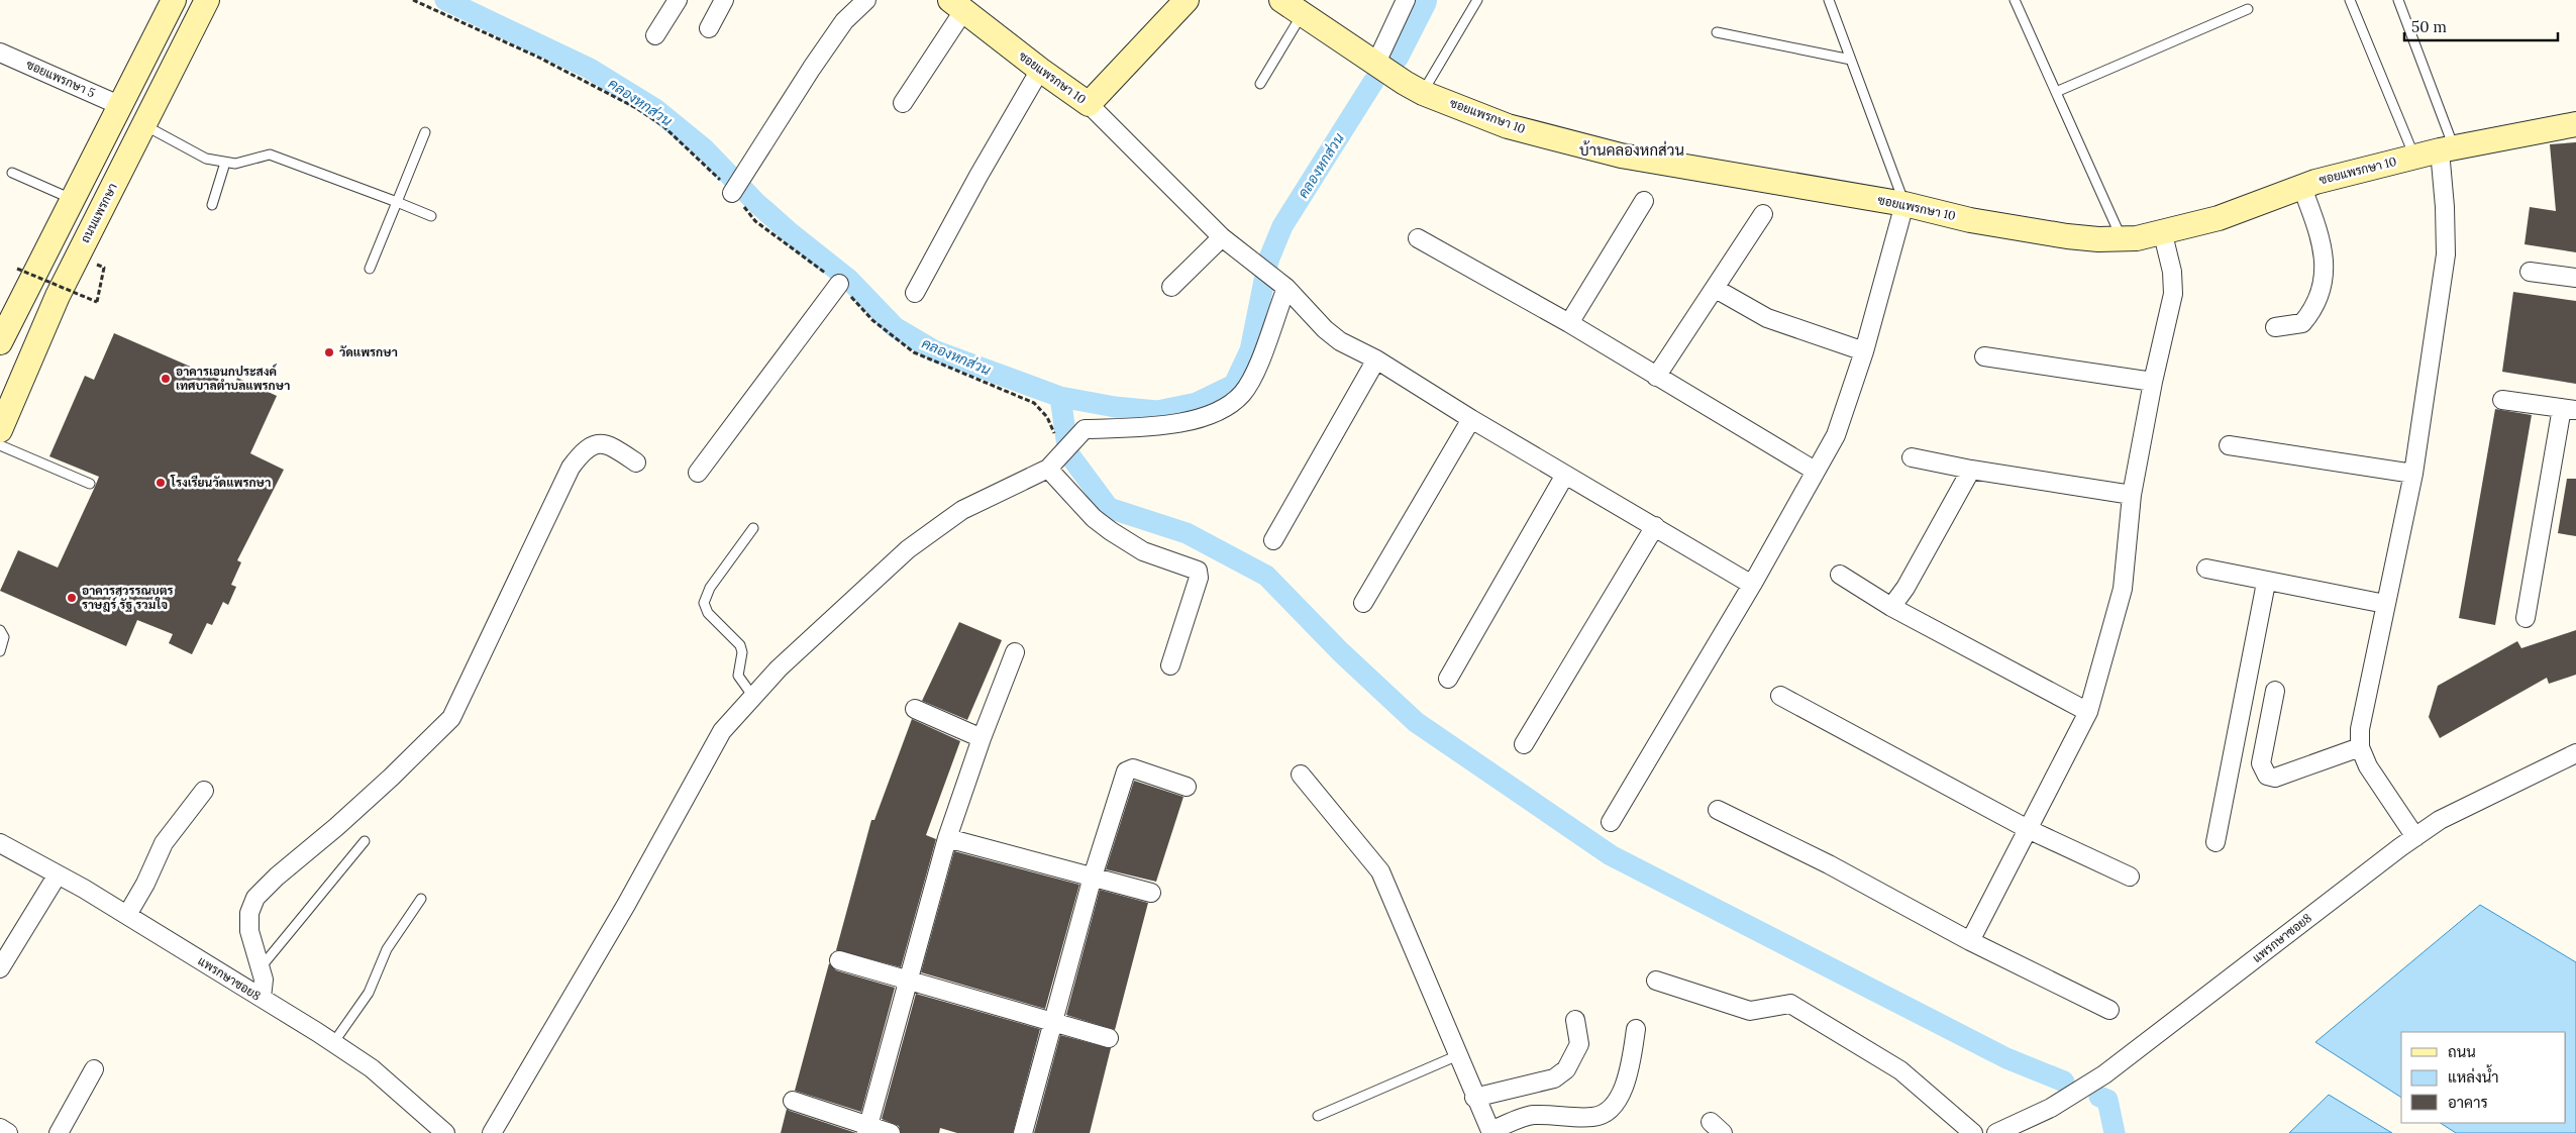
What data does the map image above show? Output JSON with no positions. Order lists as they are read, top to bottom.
{
  "streets": {
    "street": [
      "ซอยแพรกษา 10",
      "ซอยแพรกษา 5",
      "ถนนแพรกษา",
      "แพรกษาซอย8"
    ]
  },
  "districts": ["บ้านคลองหกส่วน"],
  "water": ["คลองหกส่วน"],
  "places": [
    "วัดแพรกษา",
    "อาคารเอนกประสงค์ เทศบาลตำบลแพรกษา",
    "โรงเรียนวัดแพรกษา",
    "อาคารสุวรรณบุตร ราษฎร์ รัฐ รวมใจ"
  ],
  "legend": ["ถนน", "แหล่งน้ำ", "อาคาร"],
  "scale_bar": "50 m"
}
